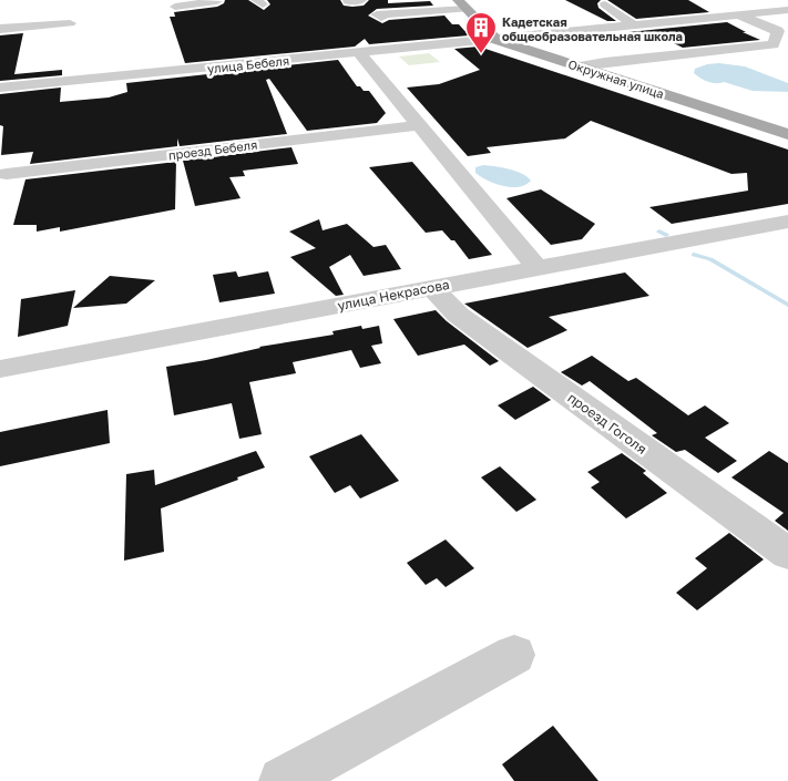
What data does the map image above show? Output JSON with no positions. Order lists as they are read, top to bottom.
{
  "streets": {
    "main road": ["Окружная улица"],
    "street": [
      "улица Бебеля",
      "проезд Бебеля",
      "улица Некрасова",
      "проезд Гоголя"
    ]
  },
  "crossings": [
    ["улица Бебеля", "Окружная улица"],
    ["улица Некрасова", "проезд Гоголя"]
  ],
  "places": {
    "building": ["Кадетская общеобразовательная школа"]
  }
}
